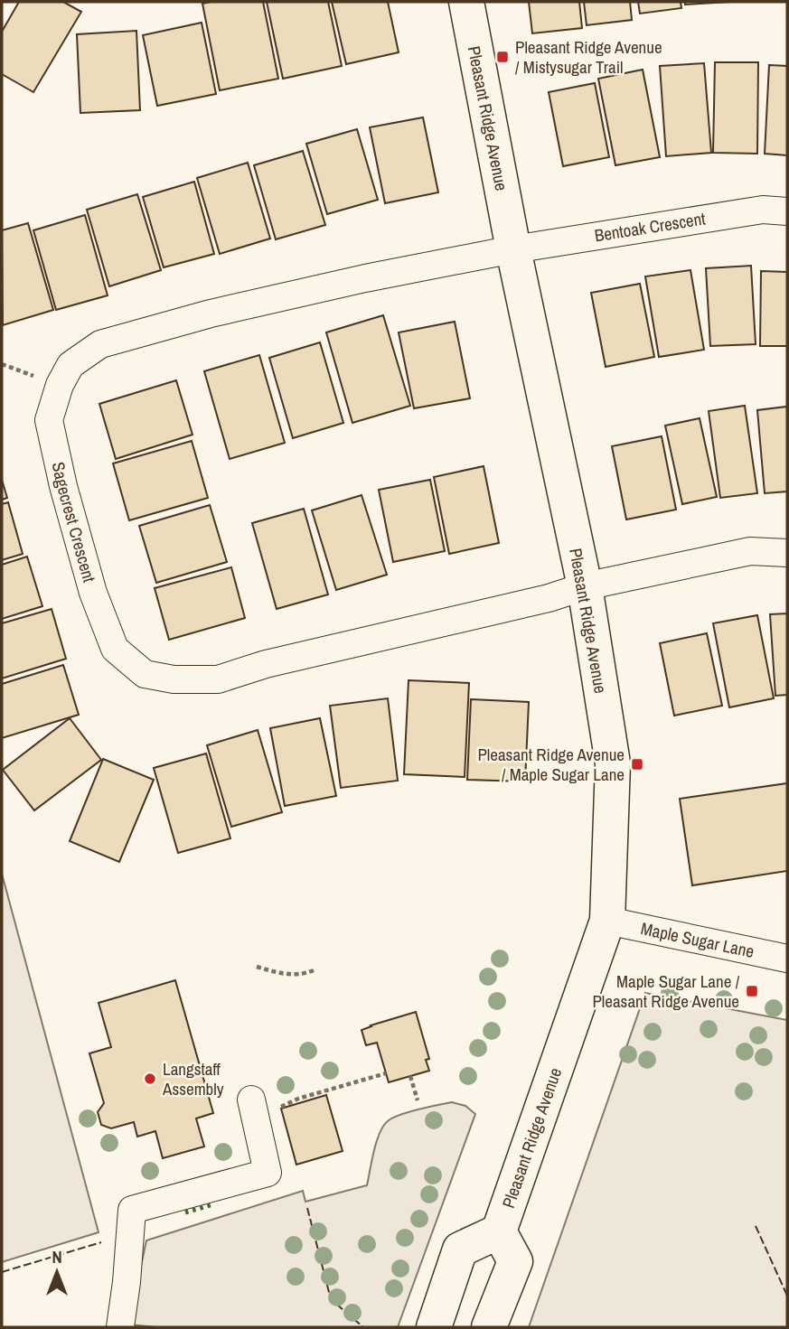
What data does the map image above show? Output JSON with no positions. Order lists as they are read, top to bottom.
{
  "streets": {
    "street": [
      "Pleasant Ridge Avenue",
      "Bentoak Crescent",
      "Sagecrest Crescent",
      "Maple Sugar Lane"
    ]
  },
  "crossings": [
    ["Pleasant Ridge Avenue", "Bentoak Crescent"],
    ["Pleasant Ridge Avenue", "Sagecrest Crescent"],
    ["Pleasant Ridge Avenue", "Maple Sugar Lane"],
    ["Bentoak Crescent", "Sagecrest Crescent"]
  ],
  "places": {
    "transit": ["Pleasant Ridge Avenue / Mistysugar Trail", "Pleasant Ridge Avenue / Maple Sugar Lane", "Maple Sugar Lane / Pleasant Ridge Avenue"],
    "other": ["Langstaff Assembly"]
  },
  "north": "top"
}
